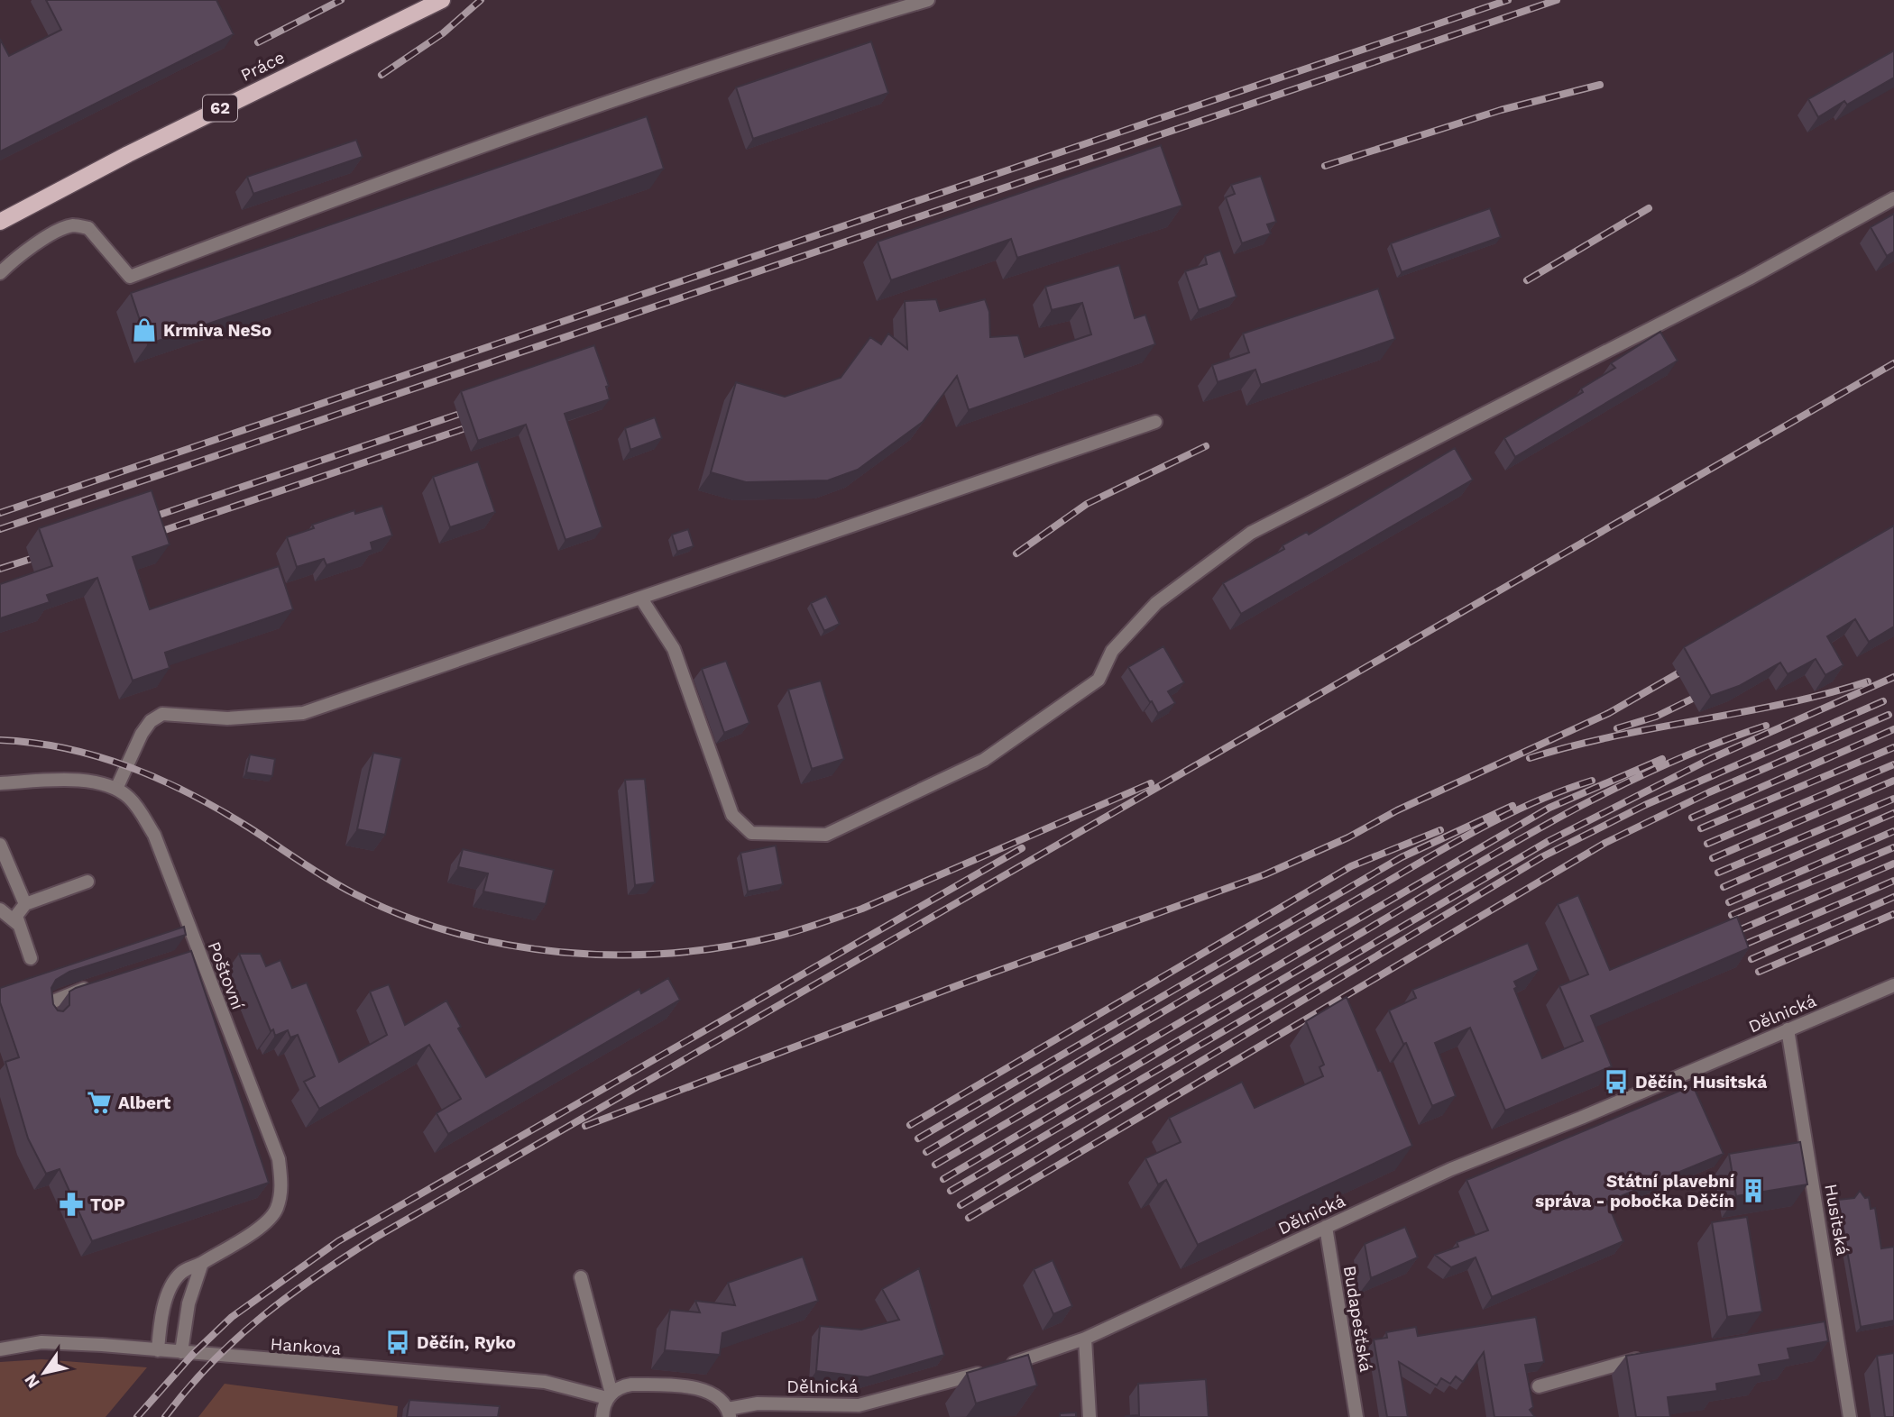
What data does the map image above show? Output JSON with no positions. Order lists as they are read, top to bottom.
{
  "streets": {
    "main road": ["Práce", "62"],
    "street": [
      "Poštovní",
      "Dělnická",
      "Husitská",
      "Budapešťská",
      "Hankova"
    ]
  },
  "crossings": [
    ["Poštovní", "Hankova"],
    ["Dělnická", "Husitská"],
    ["Dělnická", "Budapešťská"]
  ],
  "places": {
    "shop": ["Krmiva NeSo"],
    "bus stop": ["Děčín, Husitská", "Děčín, Ryko"],
    "supermarket": ["Albert"],
    "building": ["Státní plavební správa - pobočka Děčín"],
    "pharmacy": ["TOP"]
  },
  "north": "bottom left"
}
